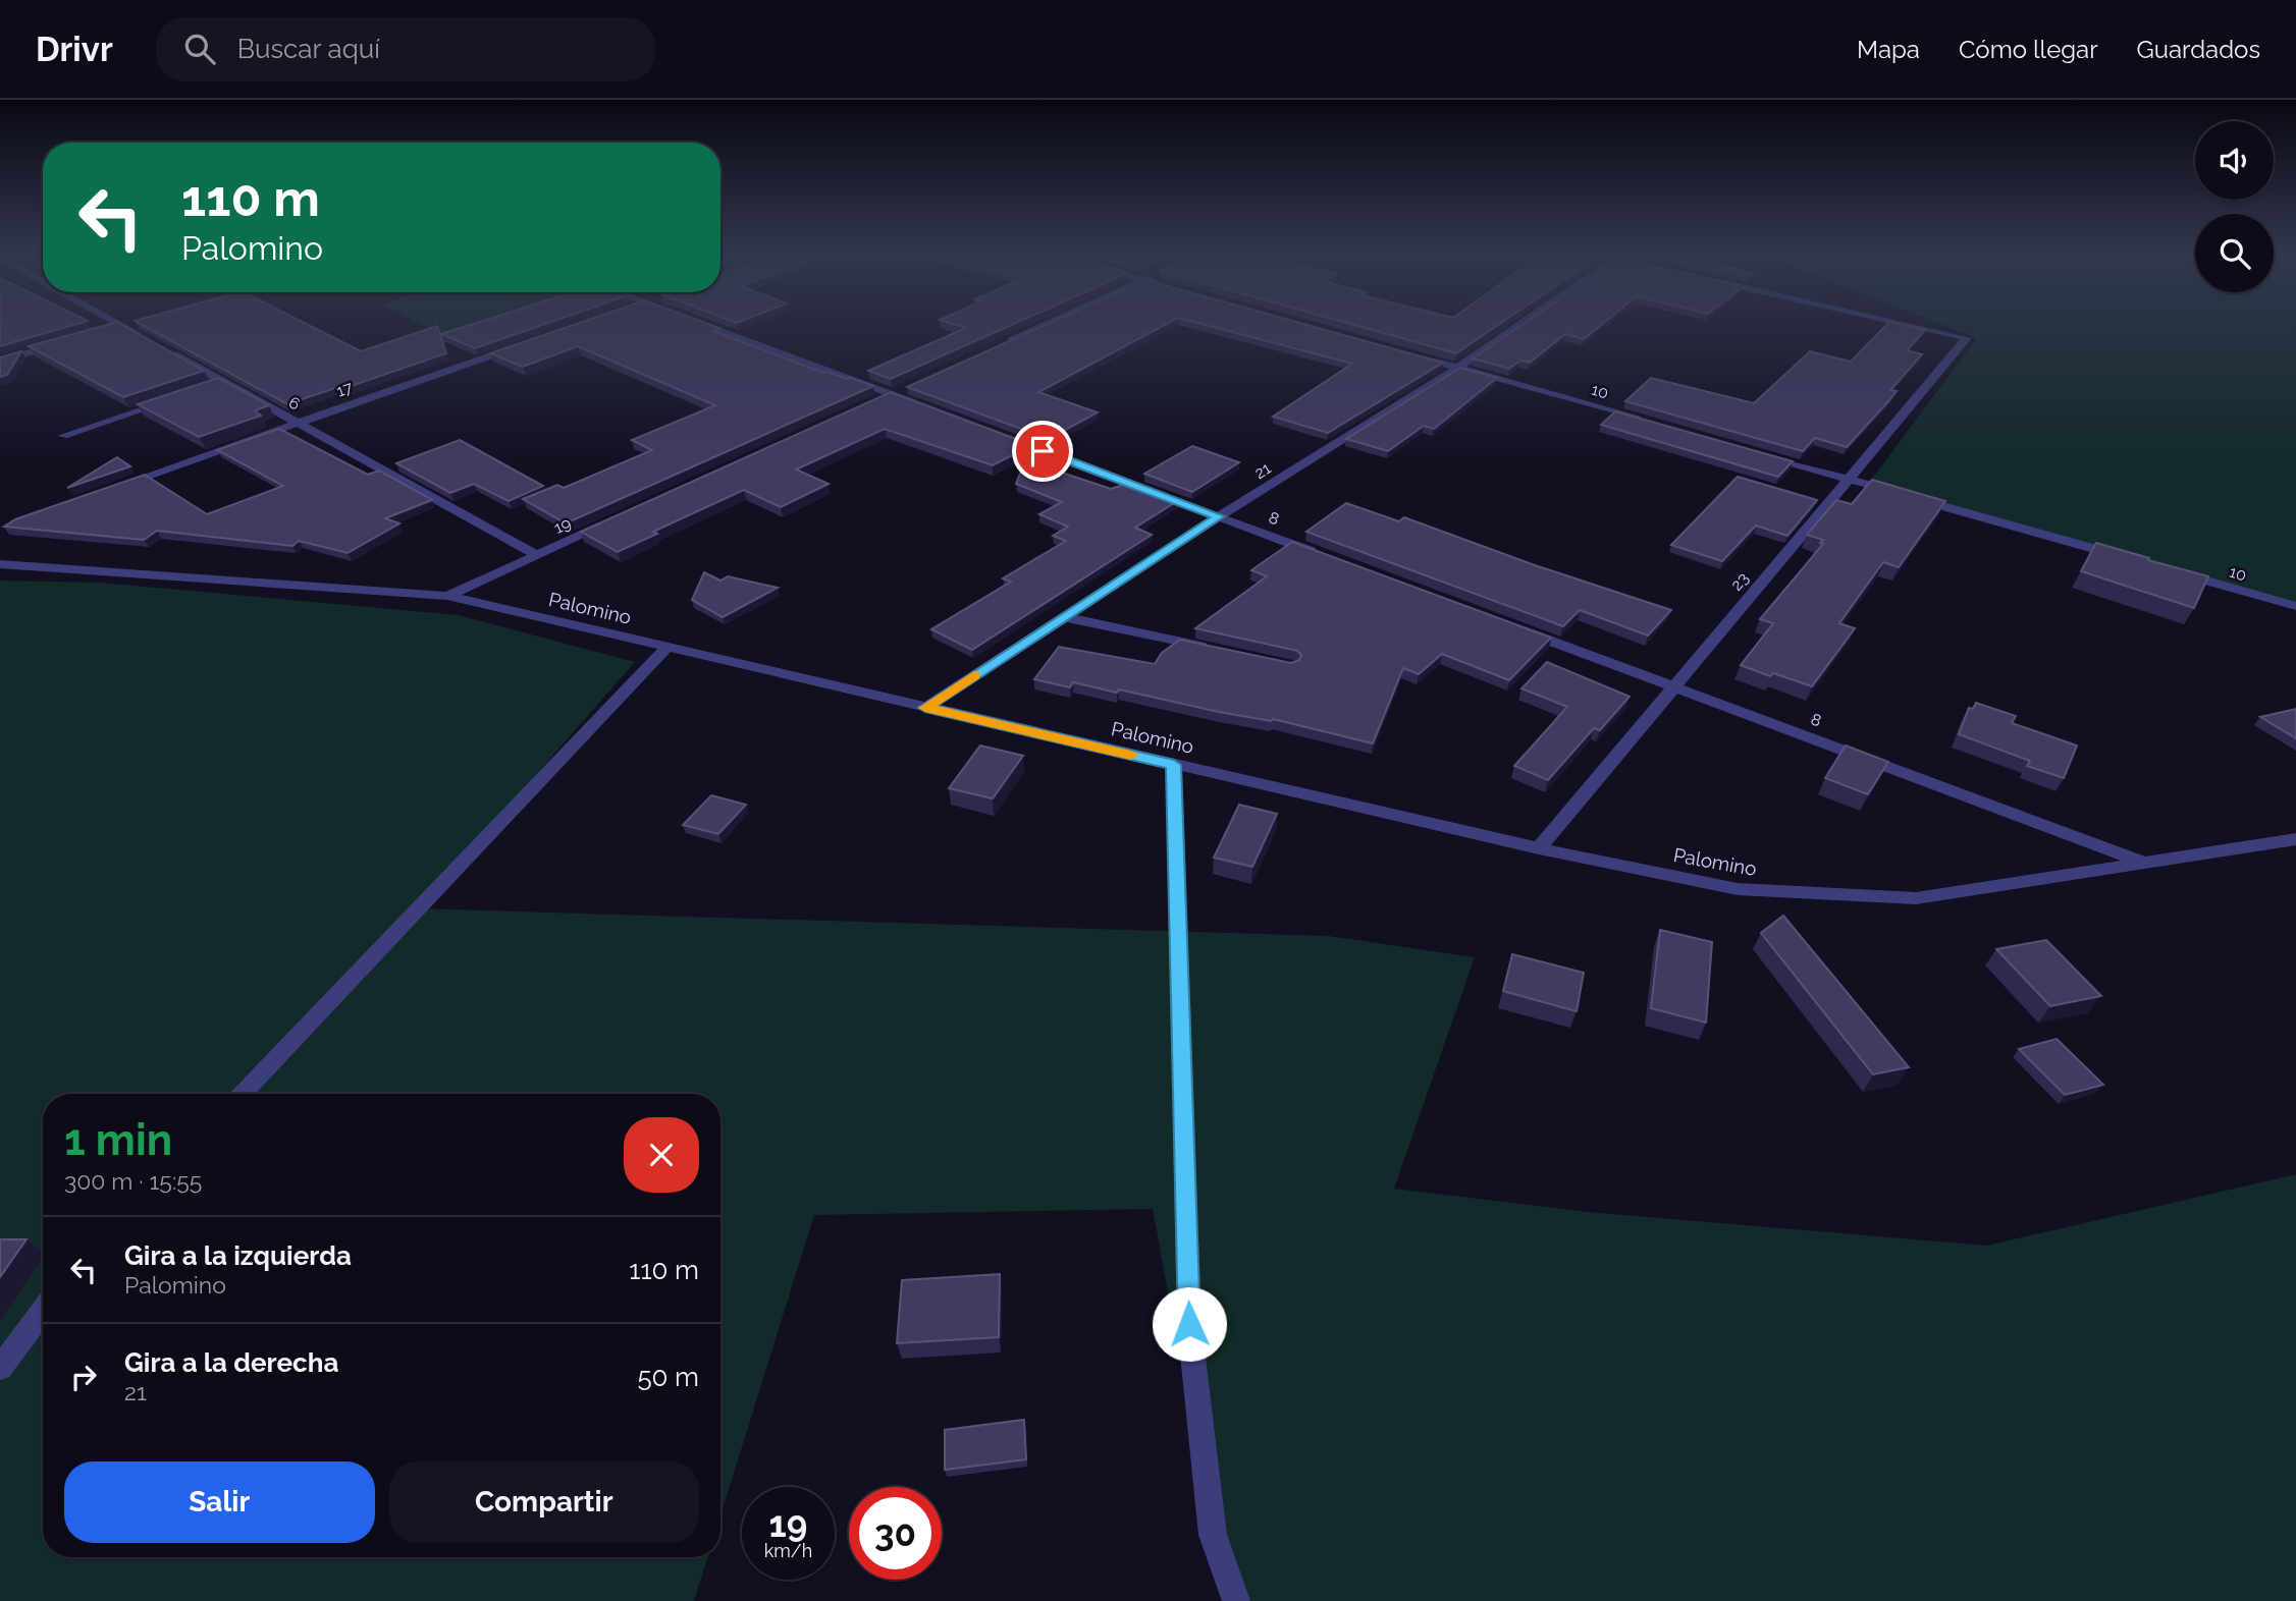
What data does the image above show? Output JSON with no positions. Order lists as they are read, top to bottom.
{
  "streets": {
    "street": [
      "17",
      "10",
      "6",
      "21",
      "8",
      "19",
      "23",
      "Palomino"
    ]
  },
  "crossings": [
    ["17", "6"],
    ["10", "21"],
    ["6", "19"],
    ["21", "8"],
    ["21", "Palomino"],
    ["8", "23"],
    ["8", "Palomino"],
    ["19", "Palomino"],
    ["23", "Palomino"]
  ],
  "page": {
    "header": "Drivr",
    "search": "Buscar aquí",
    "nav": ["Mapa", "Cómo llegar", "Guardados"],
    "turn": ["110 m", "Palomino"],
    "heading": ["1 min", "300 m · 15:55"],
    "list": [
      {
        "name": "Gira a la izquierda",
        "note": "Palomino",
        "value": "110 m"
      },
      {
        "name": "Gira a la derecha",
        "note": "21",
        "value": "50 m"
      }
    ],
    "buttons": ["Salir", "Compartir"],
    "speed": "19 km/h",
    "limit": "30"
  }
}
